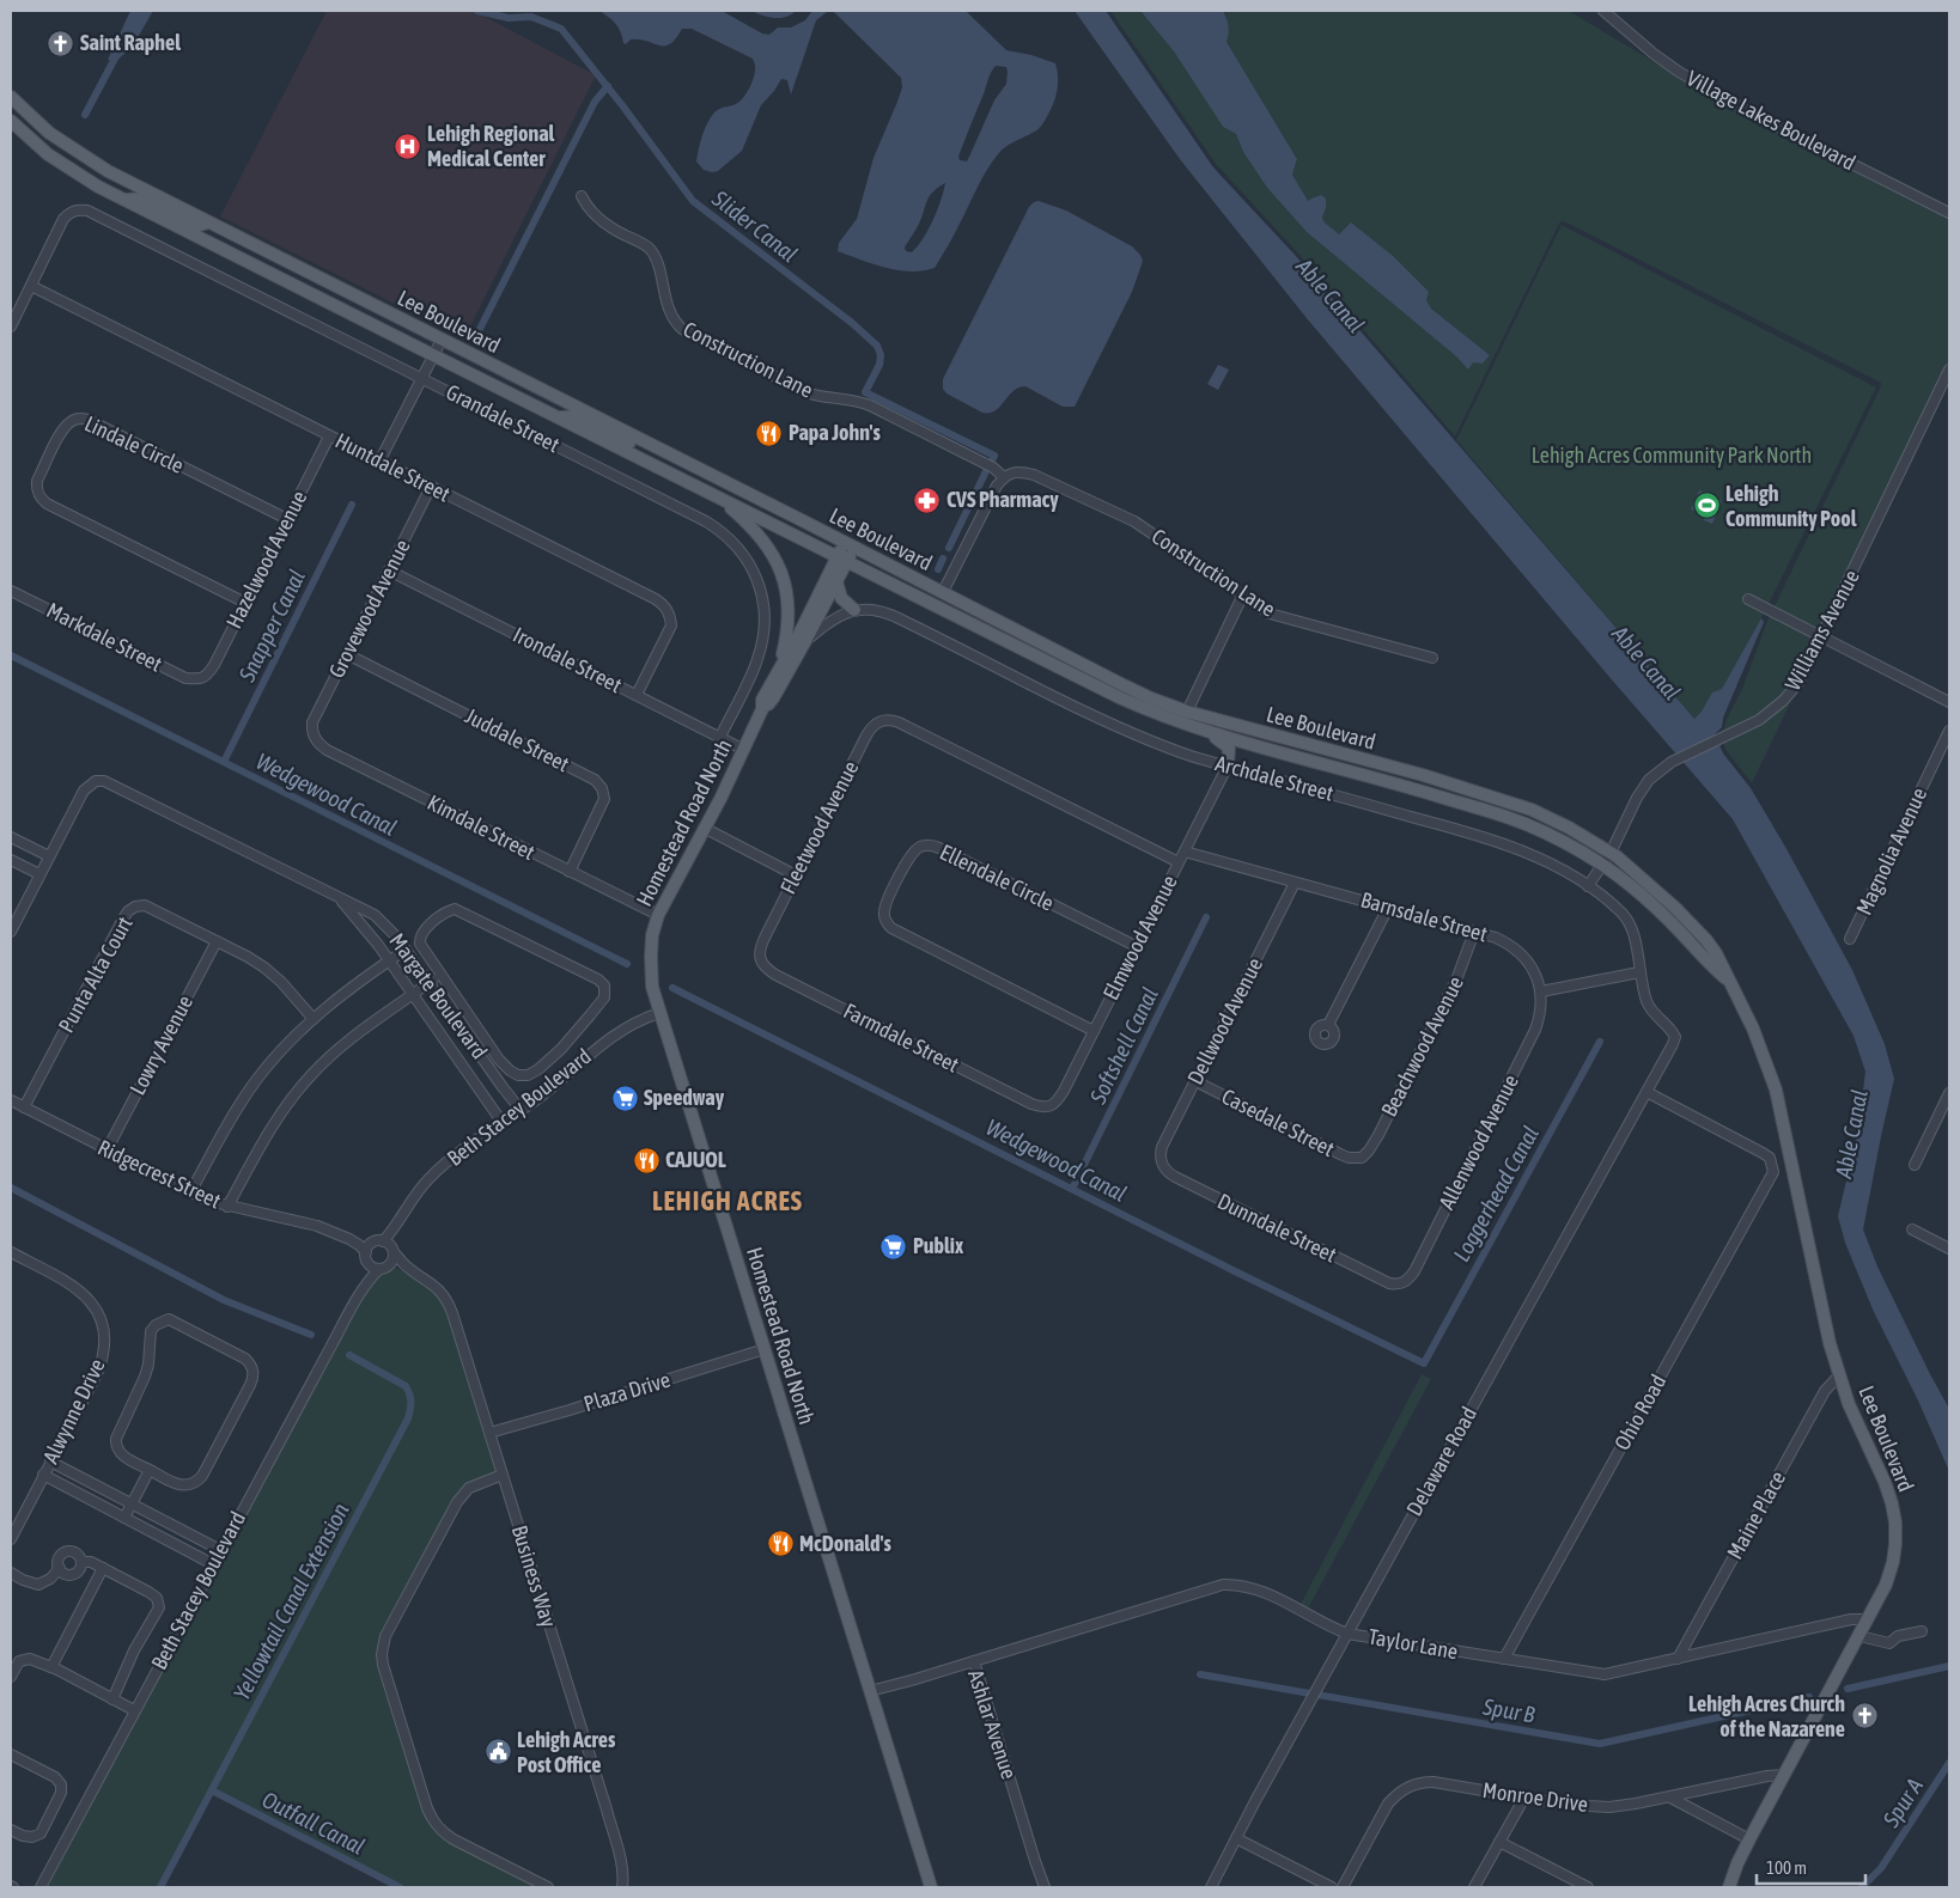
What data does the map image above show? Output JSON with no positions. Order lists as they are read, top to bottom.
{
  "streets": {
    "main road": ["Lee Boulevard", "Homestead Road North"],
    "street": [
      "Village Lakes Boulevard",
      "Construction Lane",
      "Grandale Street",
      "Lindale Circle",
      "Huntdale Street",
      "Hazelwood Avenue",
      "Grovewood Avenue",
      "Williams Avenue",
      "Markdale Street",
      "Irondale Street",
      "Juddale Street",
      "Archdale Street",
      "Kimdale Street",
      "Fleetwood Avenue",
      "Magnolia Avenue",
      "Ellendale Circle",
      "Barnsdale Street",
      "Elmwood Avenue",
      "Punta Alta Court",
      "Margate Boulevard",
      "Dellwood Avenue",
      "Farmdale Street",
      "Lowry Avenue",
      "Beachwood Avenue",
      "Beth Stacey Boulevard",
      "Casedale Street",
      "Allenwood Avenue",
      "Ridgecrest Street",
      "Dunndale Street",
      "Plaza Drive",
      "Alwynne Drive",
      "Ohio Road",
      "Delaware Road",
      "Maine Place",
      "Business Way",
      "Taylor Lane",
      "Ashlar Avenue",
      "Monroe Drive"
    ]
  },
  "crossings": [
    ["Lee Boulevard", "Williams Avenue"],
    ["Lee Boulevard", "Homestead Road North"],
    ["Lee Boulevard", "Maine Place"],
    ["Lee Boulevard", "Taylor Lane"],
    ["Lee Boulevard", "Monroe Drive"],
    ["Grandale Street", "Huntdale Street"],
    ["Grandale Street", "Irondale Street"],
    ["Lindale Circle", "Hazelwood Avenue"],
    ["Huntdale Street", "Hazelwood Avenue"],
    ["Huntdale Street", "Grovewood Avenue"],
    ["Huntdale Street", "Irondale Street"],
    ["Hazelwood Avenue", "Markdale Street"],
    ["Grovewood Avenue", "Irondale Street"],
    ["Grovewood Avenue", "Juddale Street"],
    ["Grovewood Avenue", "Kimdale Street"],
    ["Williams Avenue", "Archdale Street"],
    ["Irondale Street", "Homestead Road North"],
    ["Juddale Street", "Kimdale Street"],
    ["Archdale Street", "Elmwood Avenue"],
    ["Archdale Street", "Delaware Road"],
    ["Homestead Road North", "Kimdale Street"],
    ["Homestead Road North", "Beth Stacey Boulevard"],
    ["Homestead Road North", "Plaza Drive"],
    ["Homestead Road North", "Ashlar Avenue"],
    ["Fleetwood Avenue", "Elmwood Avenue"],
    ["Fleetwood Avenue", "Farmdale Street"],
    ["Ellendale Circle", "Elmwood Avenue"],
    ["Barnsdale Street", "Elmwood Avenue"],
    ["Barnsdale Street", "Dellwood Avenue"],
    ["Barnsdale Street", "Beachwood Avenue"],
    ["Barnsdale Street", "Allenwood Avenue"],
    ["Elmwood Avenue", "Farmdale Street"],
    ["Punta Alta Court", "Lowry Avenue"],
    ["Punta Alta Court", "Ridgecrest Street"],
    ["Margate Boulevard", "Beth Stacey Boulevard"],
    ["Dellwood Avenue", "Casedale Street"],
    ["Dellwood Avenue", "Dunndale Street"],
    ["Lowry Avenue", "Ridgecrest Street"],
    ["Beachwood Avenue", "Casedale Street"],
    ["Beth Stacey Boulevard", "Ridgecrest Street"],
    ["Beth Stacey Boulevard", "Business Way"],
    ["Allenwood Avenue", "Dunndale Street"],
    ["Ridgecrest Street", "Business Way"],
    ["Plaza Drive", "Business Way"],
    ["Ohio Road", "Delaware Road"],
    ["Ohio Road", "Taylor Lane"],
    ["Delaware Road", "Taylor Lane"],
    ["Maine Place", "Taylor Lane"],
    ["Taylor Lane", "Ashlar Avenue"]
  ],
  "districts": ["LEHIGH ACRES"],
  "water": [
    "Slider Canal",
    "Able Canal",
    "Snapper Canal",
    "Wedgewood Canal",
    "Softshell Canal",
    "Loggerhead Canal",
    "Yellowtail Canal Extension",
    "Spur B",
    "Spur A",
    "Outfall Canal"
  ],
  "parks": ["Lehigh Acres Community Park North"],
  "places": {
    "church": ["Saint Raphel", "Lehigh Acres Church of the Nazarene"],
    "hospital": ["Lehigh Regional Medical Center"],
    "restaurant": ["Papa John's", "CAJUOL", "McDonald's"],
    "pharmacy": ["CVS Pharmacy"],
    "sports": ["Lehigh Community Pool"],
    "supermarket": ["Speedway", "Publix"],
    "public building": ["Lehigh Acres Post Office"]
  },
  "scale_bar": "100 m"
}
